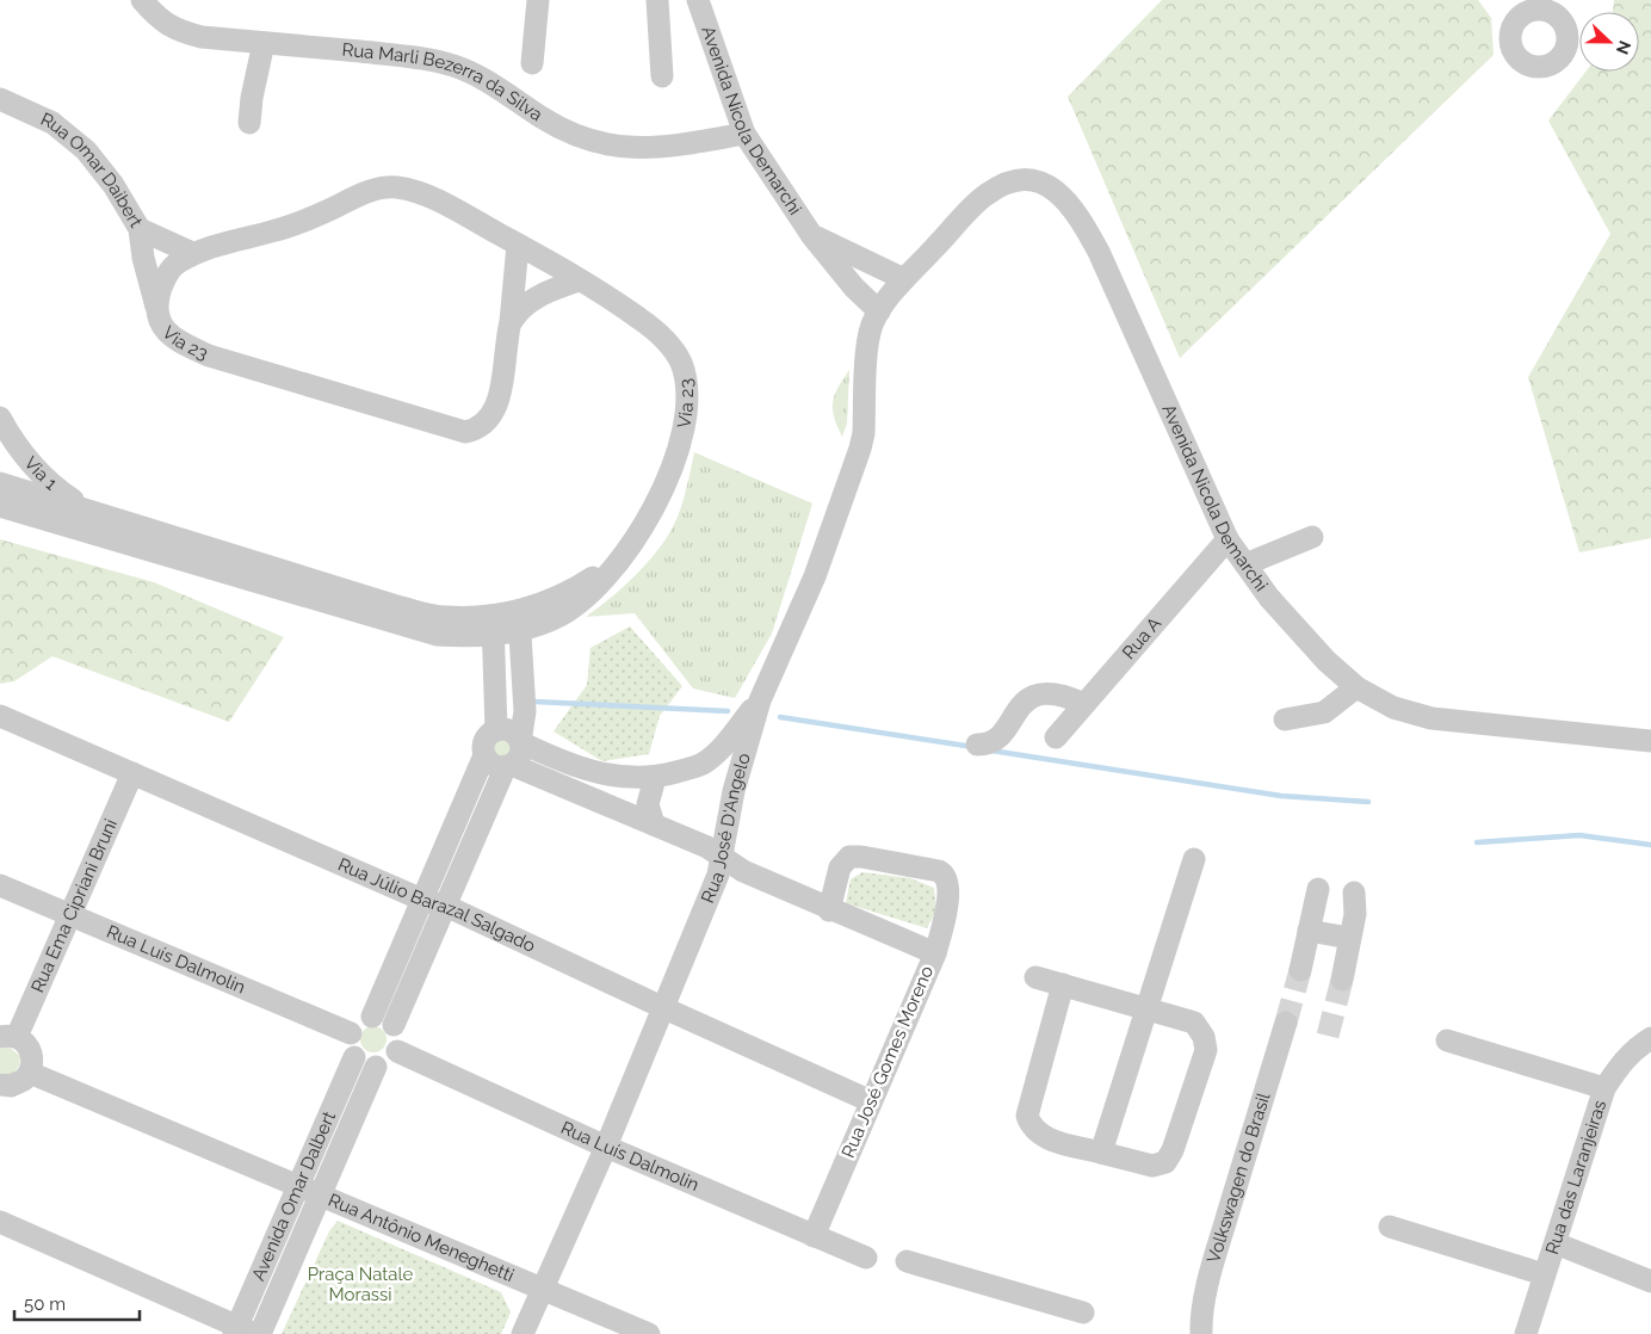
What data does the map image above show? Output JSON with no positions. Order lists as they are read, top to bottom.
{
  "streets": {
    "street": [
      "Rua Marli Bezerra da Silva",
      "Avenida Nicola Demarchi",
      "Rua Omar Daibert",
      "Via 23",
      "Via 1",
      "Rua A",
      "Rua José D'Angelo",
      "Rua Ema Cipriani Bruni",
      "Rua Júlio Barazal Salgado",
      "Rua Luís Dalmolin",
      "Rua José Gomes Moreno",
      "Volkswagen do Brasil",
      "Rua das Laranjeiras",
      "Avenida Omar Dalbert",
      "Rua Antônio Meneghetti"
    ]
  },
  "crossings": [
    ["Rua Marli Bezerra da Silva", "Avenida Nicola Demarchi"],
    ["Avenida Nicola Demarchi", "Rua A"],
    ["Avenida Nicola Demarchi", "Rua José D'Angelo"],
    ["Rua Omar Daibert", "Via 23"],
    ["Via 23", "Via 1"],
    ["Rua José D'Angelo", "Rua Júlio Barazal Salgado"],
    ["Rua José D'Angelo", "Rua Luís Dalmolin"],
    ["Rua José D'Angelo", "Rua José Gomes Moreno"],
    ["Rua José D'Angelo", "Rua Antônio Meneghetti"],
    ["Rua Ema Cipriani Bruni", "Rua Júlio Barazal Salgado"],
    ["Rua Ema Cipriani Bruni", "Rua Luís Dalmolin"],
    ["Rua Júlio Barazal Salgado", "Rua José Gomes Moreno"],
    ["Rua Luís Dalmolin", "Rua José Gomes Moreno"],
    ["Rua Luís Dalmolin", "Avenida Omar Dalbert"],
    ["Avenida Omar Dalbert", "Rua Antônio Meneghetti"]
  ],
  "parks": ["Praça Natale Morassi"],
  "scale_bar": "50 m",
  "north": "right"
}
